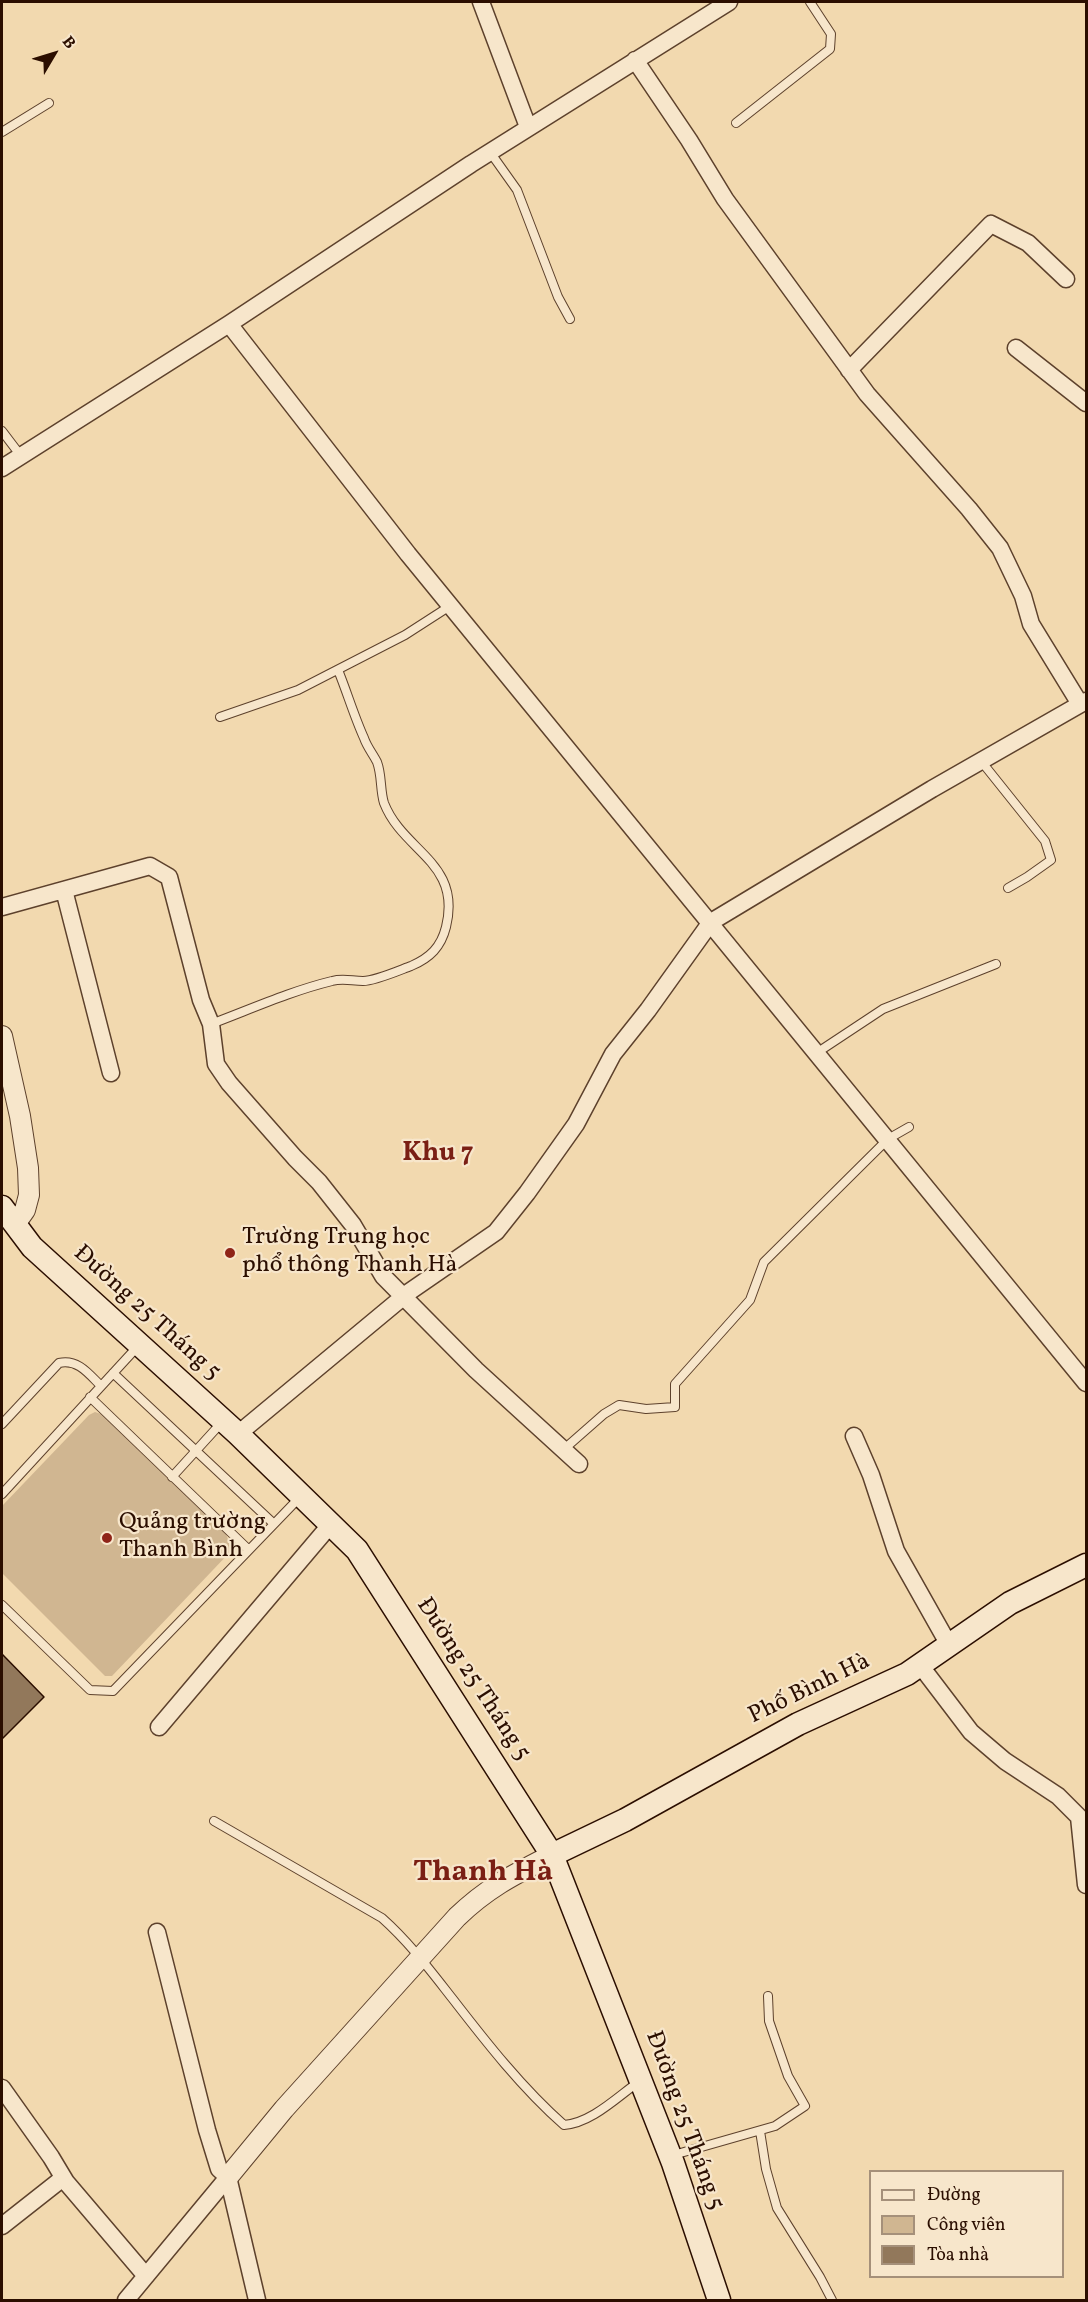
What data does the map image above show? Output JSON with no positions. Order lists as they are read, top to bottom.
{
  "streets": {
    "main road": ["Đường 25 Tháng 5", "Phố Bình Hà"]
  },
  "crossings": [
    ["Đường 25 Tháng 5", "Phố Bình Hà"]
  ],
  "districts": ["Khu 7", "Thanh Hà"],
  "places": ["Trường Trung học phổ thông Thanh Hà", "Quảng trường Thanh Bình"],
  "legend": ["Đường", "Công viên", "Tòa nhà"],
  "north": "top right"
}
